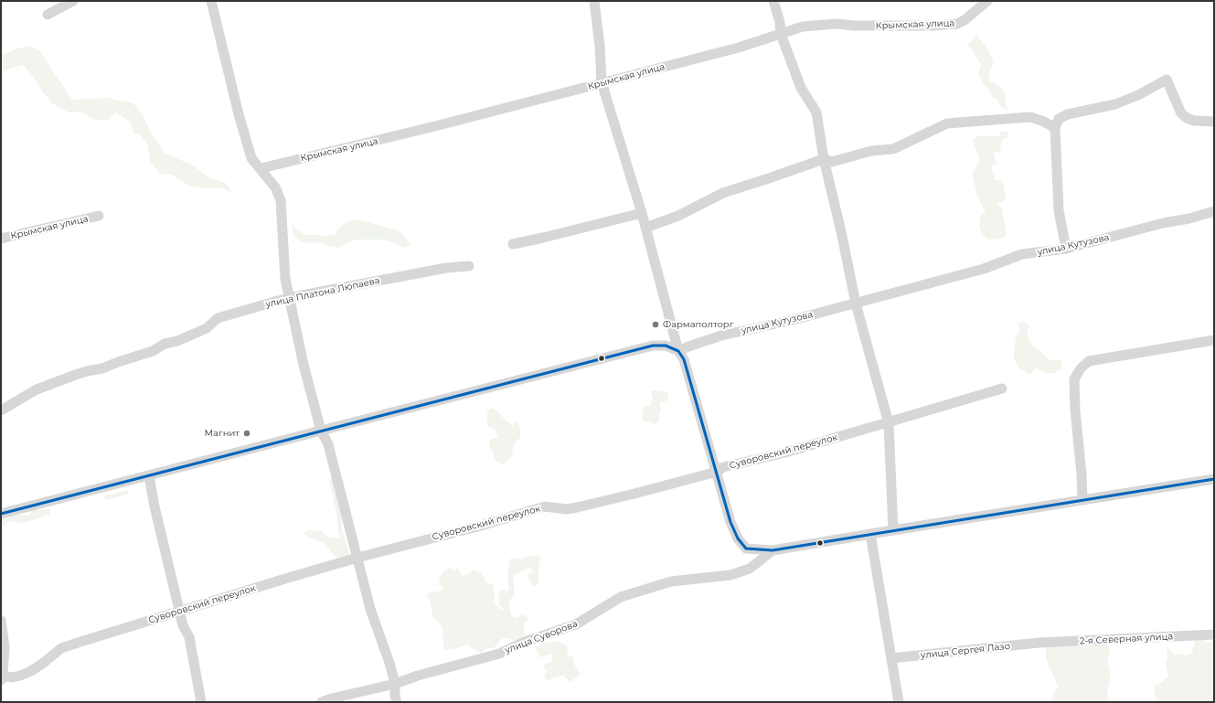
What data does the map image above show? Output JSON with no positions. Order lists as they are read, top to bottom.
{
  "streets": {
    "street": [
      "Крымская улица",
      "улица Кутузова",
      "улица Платона Люпаева",
      "Суворовский переулок",
      "улица Суворова",
      "2-я Северная улица",
      "улица Сергея Лазо"
    ]
  },
  "crossings": [
    ["Суворовский переулок", "улица Суворова"],
    ["2-я Северная улица", "улица Сергея Лазо"]
  ],
  "places": ["Фармаполторг", "Магнит"]
}
